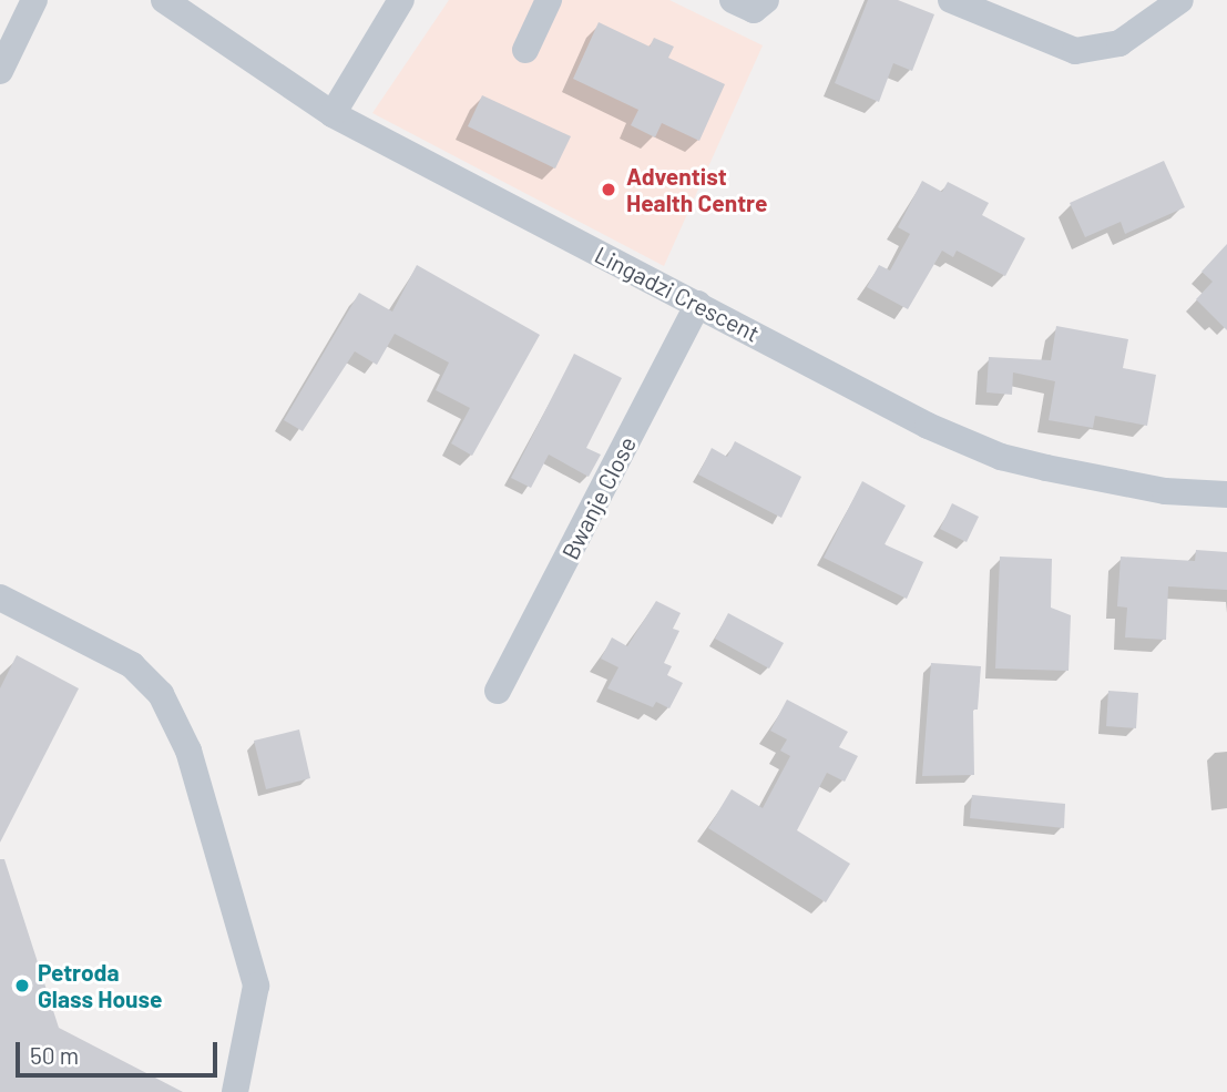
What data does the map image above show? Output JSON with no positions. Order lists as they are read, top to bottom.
{
  "streets": {
    "street": ["Lingadzi Crescent", "Bwanje Close"]
  },
  "crossings": [
    ["Lingadzi Crescent", "Bwanje Close"]
  ],
  "places": ["Adventist Health Centre", "Petroda Glass House"],
  "scale_bar": "50 m"
}
